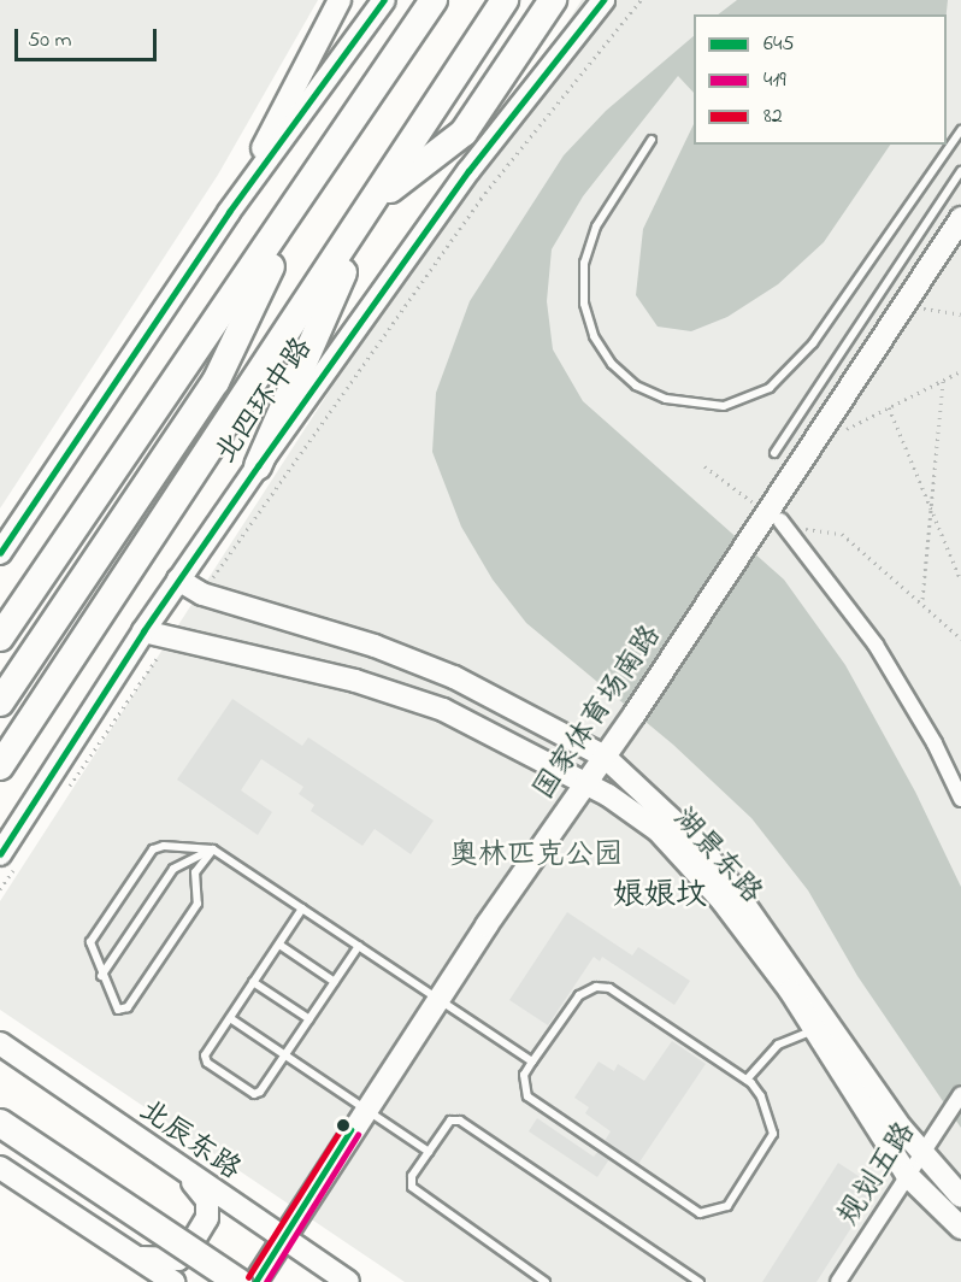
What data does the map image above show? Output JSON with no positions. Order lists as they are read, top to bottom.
{
  "streets": {
    "highway": ["北四环中路"],
    "street": [
      "国家体育场南路",
      "湖景东路",
      "北辰东路",
      "规划五路"
    ]
  },
  "crossings": [
    ["北四环中路", "湖景东路"],
    ["国家体育场南路", "湖景东路"],
    ["国家体育场南路", "北辰东路"],
    ["湖景东路", "规划五路"]
  ],
  "districts": ["娘娘坟"],
  "parks": ["奥林匹克公园"],
  "lines": ["transit line 645", "transit line 82", "transit line 419"],
  "legend": ["645", "419", "82"],
  "scale_bar": "50 m"
}
